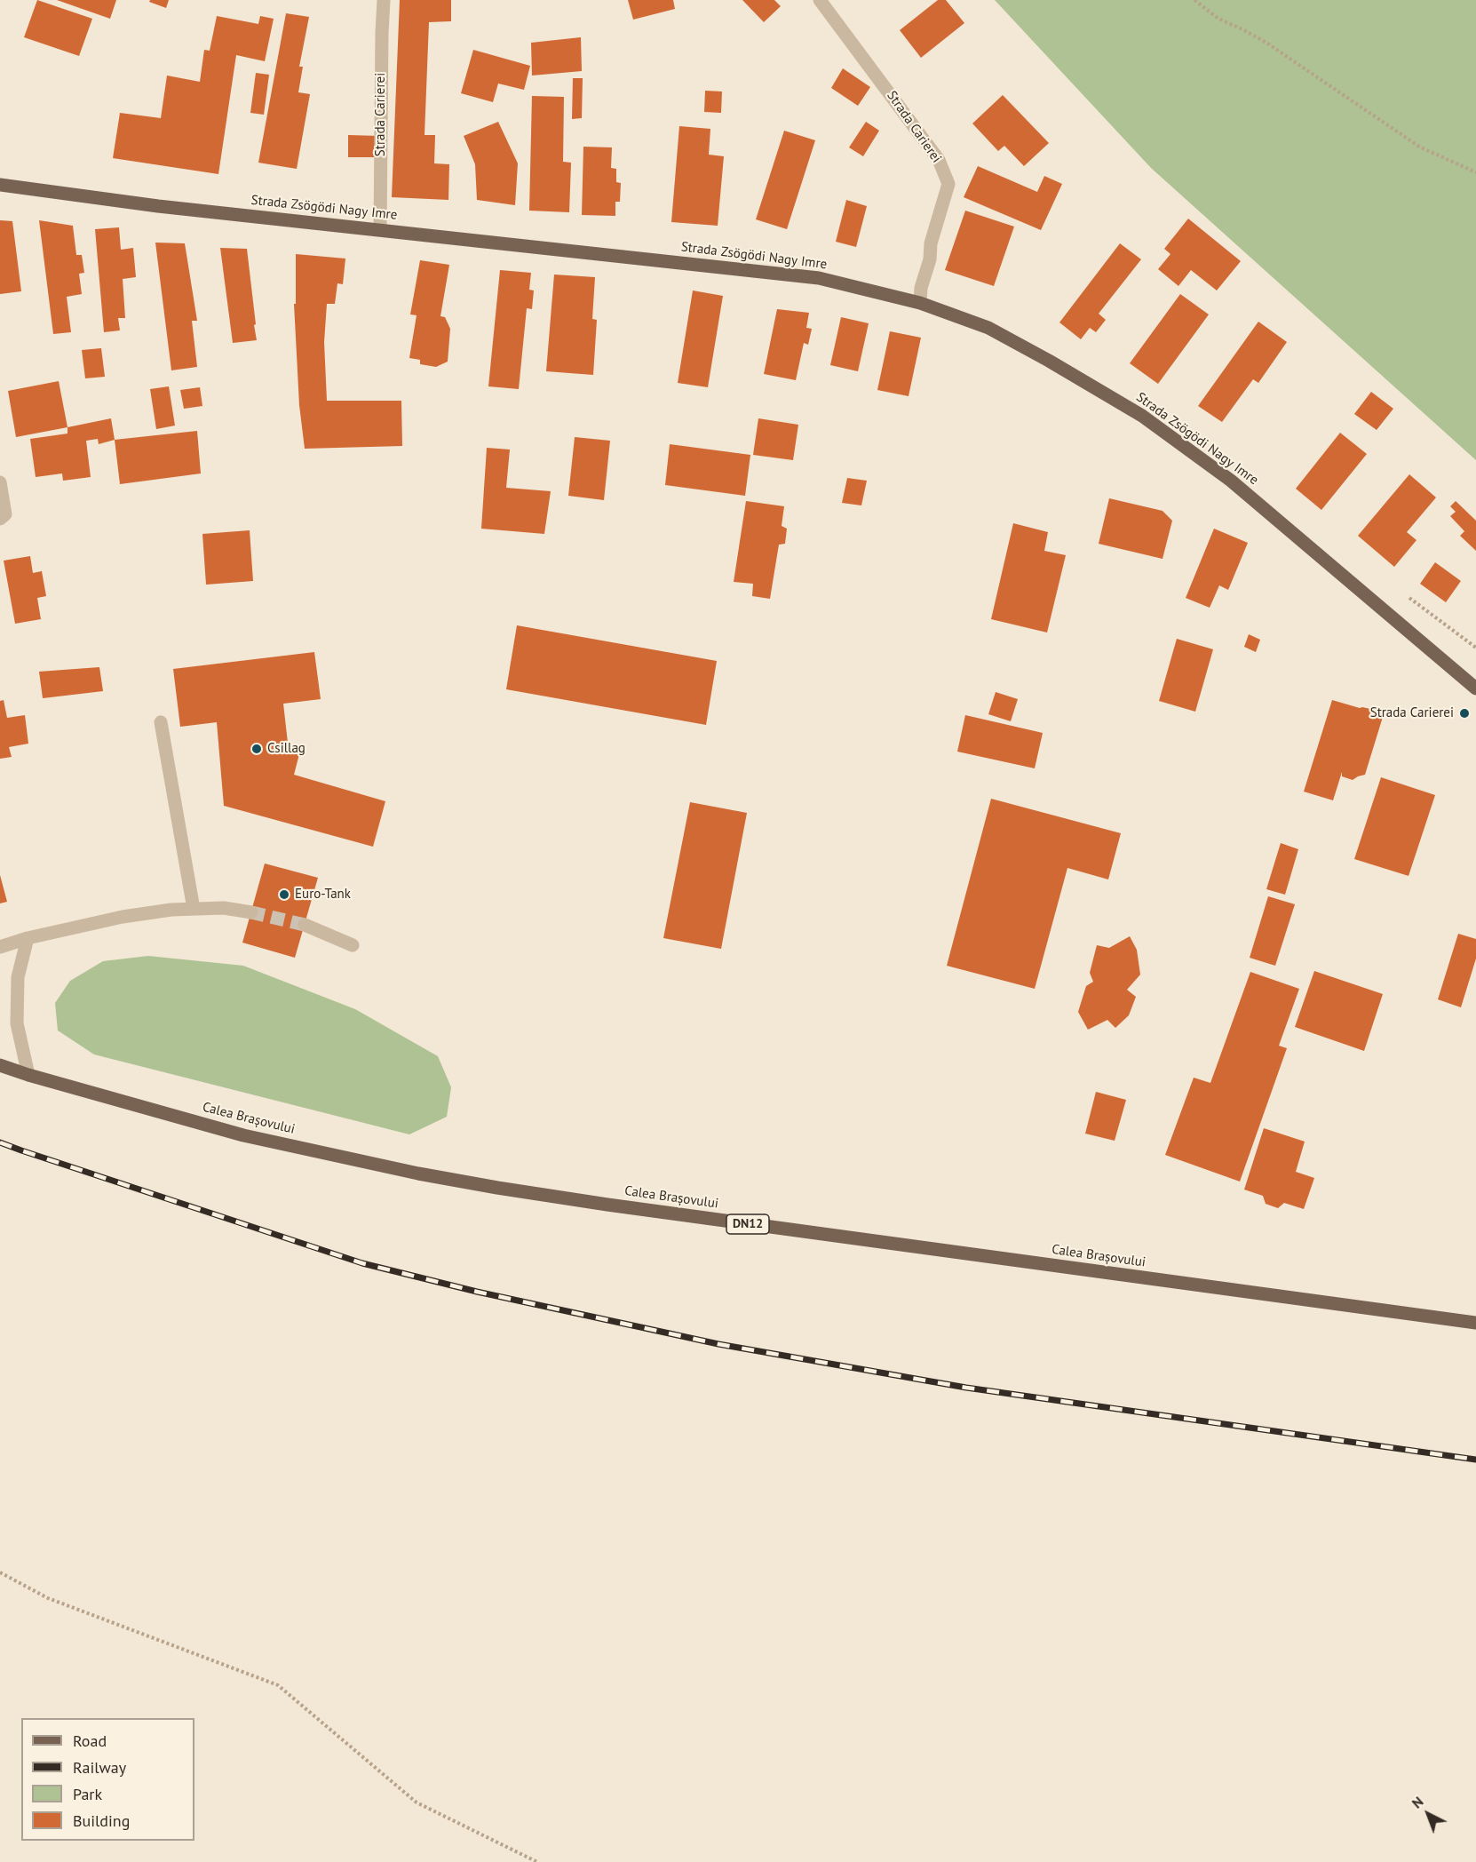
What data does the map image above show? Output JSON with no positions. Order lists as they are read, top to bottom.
{
  "streets": {
    "main road": ["Strada Zsögödi Nagy Imre", "Calea Brașovului", "DN12"],
    "street": ["Strada Carierei"]
  },
  "crossings": [
    ["Strada Carierei", "Strada Zsögödi Nagy Imre"]
  ],
  "places": ["Strada Carierei", "Csillag", "Euro-Tank"],
  "legend": [
    "Road",
    "Railway",
    "Park",
    "Building"
  ],
  "north": "top left"
}
